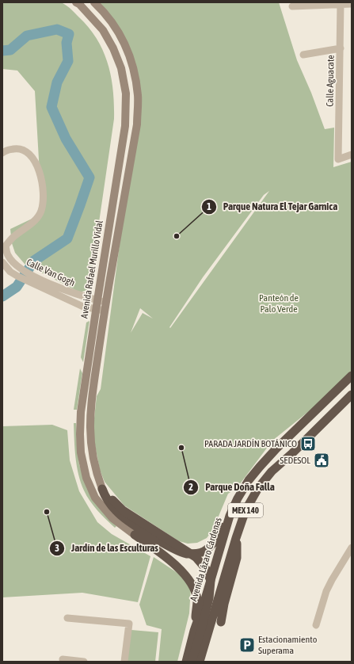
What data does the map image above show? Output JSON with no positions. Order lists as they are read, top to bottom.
{
  "streets": {
    "highway": ["MEX 140", "Avenida Lázaro Cárdenas"],
    "main road": ["Avenida Rafael Murillo Vidal"],
    "street": ["Calle Aguacate", "Calle Van Gogh"]
  },
  "crossings": [
    ["Avenida Rafael Murillo Vidal", "Calle Van Gogh"]
  ],
  "parks": ["Panteón de Palo Verde"],
  "places": {
    "other": ["Parque Natura El Tejar Garnica", "Parque Doña Falla", "Jardín de las Esculturas"],
    "bus stop": ["PARADA JARDÍN BOTÁNICO"],
    "public building": ["SEDESOL"],
    "parking": ["Estacionamiento Superama"]
  }
}
